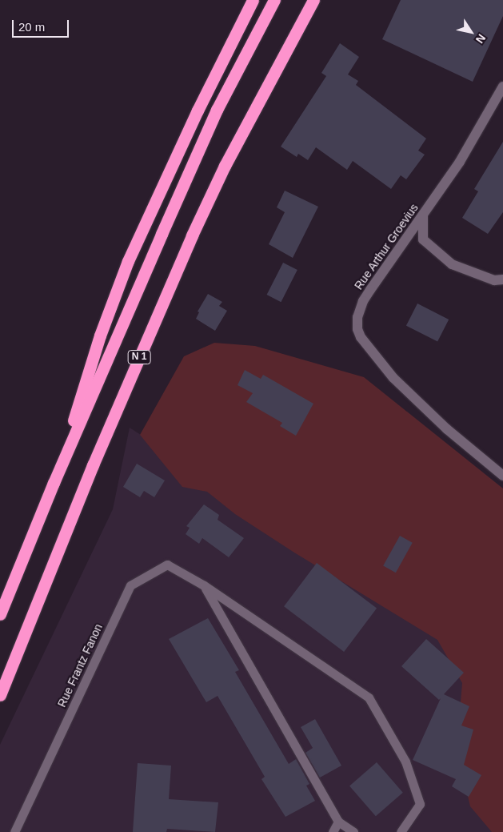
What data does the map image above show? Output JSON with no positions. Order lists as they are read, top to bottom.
{
  "streets": {
    "highway": ["N 1"],
    "street": ["Rue Arthur Groevius"],
    "lane": ["Rue Frantz Fanon"]
  },
  "scale_bar": "20 m",
  "north": "bottom right"
}
